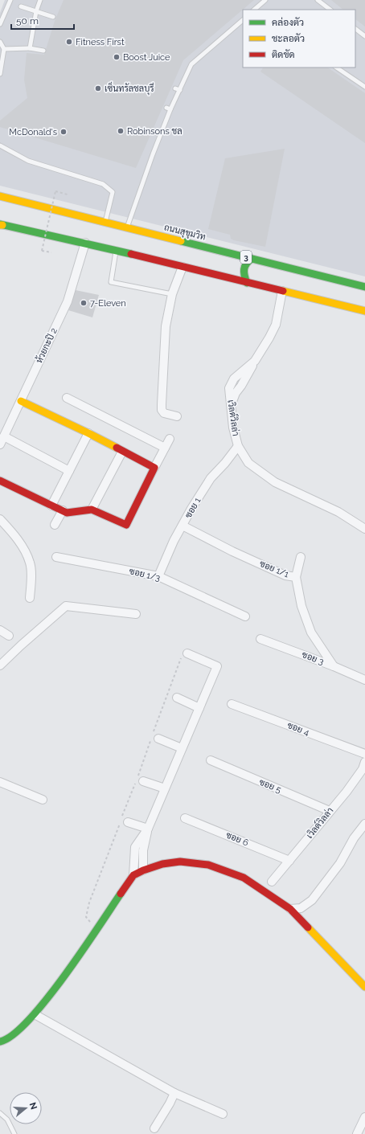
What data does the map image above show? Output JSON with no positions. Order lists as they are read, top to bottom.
{
  "streets": {
    "street": [
      "ถนนสุขุมวิท",
      "3",
      "ห้วยกะปิ 2",
      "เวิลด์วิลล่า",
      "ซอย 1",
      "ซอย 1/1",
      "ซอย 1/3",
      "ซอย 3",
      "ซอย 4",
      "ซอย 5",
      "ซอย 6"
    ]
  },
  "crossings": [
    ["เวิลด์วิลล่า", "ซอย 1"],
    ["เวิลด์วิลล่า", "ซอย 5"],
    ["เวิลด์วิลล่า", "ซอย 6"],
    ["ซอย 1", "ซอย 1/1"],
    ["ซอย 1", "ซอย 1/3"],
    ["ซอย 1/1", "ซอย 3"]
  ],
  "places": [
    "Fitness First",
    "Boost Juice",
    "เซ็นทรัลชลบุรี",
    "Robinsons ชล",
    "McDonald's",
    "7-Eleven"
  ],
  "legend": ["คล่องตัว", "ชะลอตัว", "ติดขัด"],
  "scale_bar": "50 m",
  "north": "right"
}
